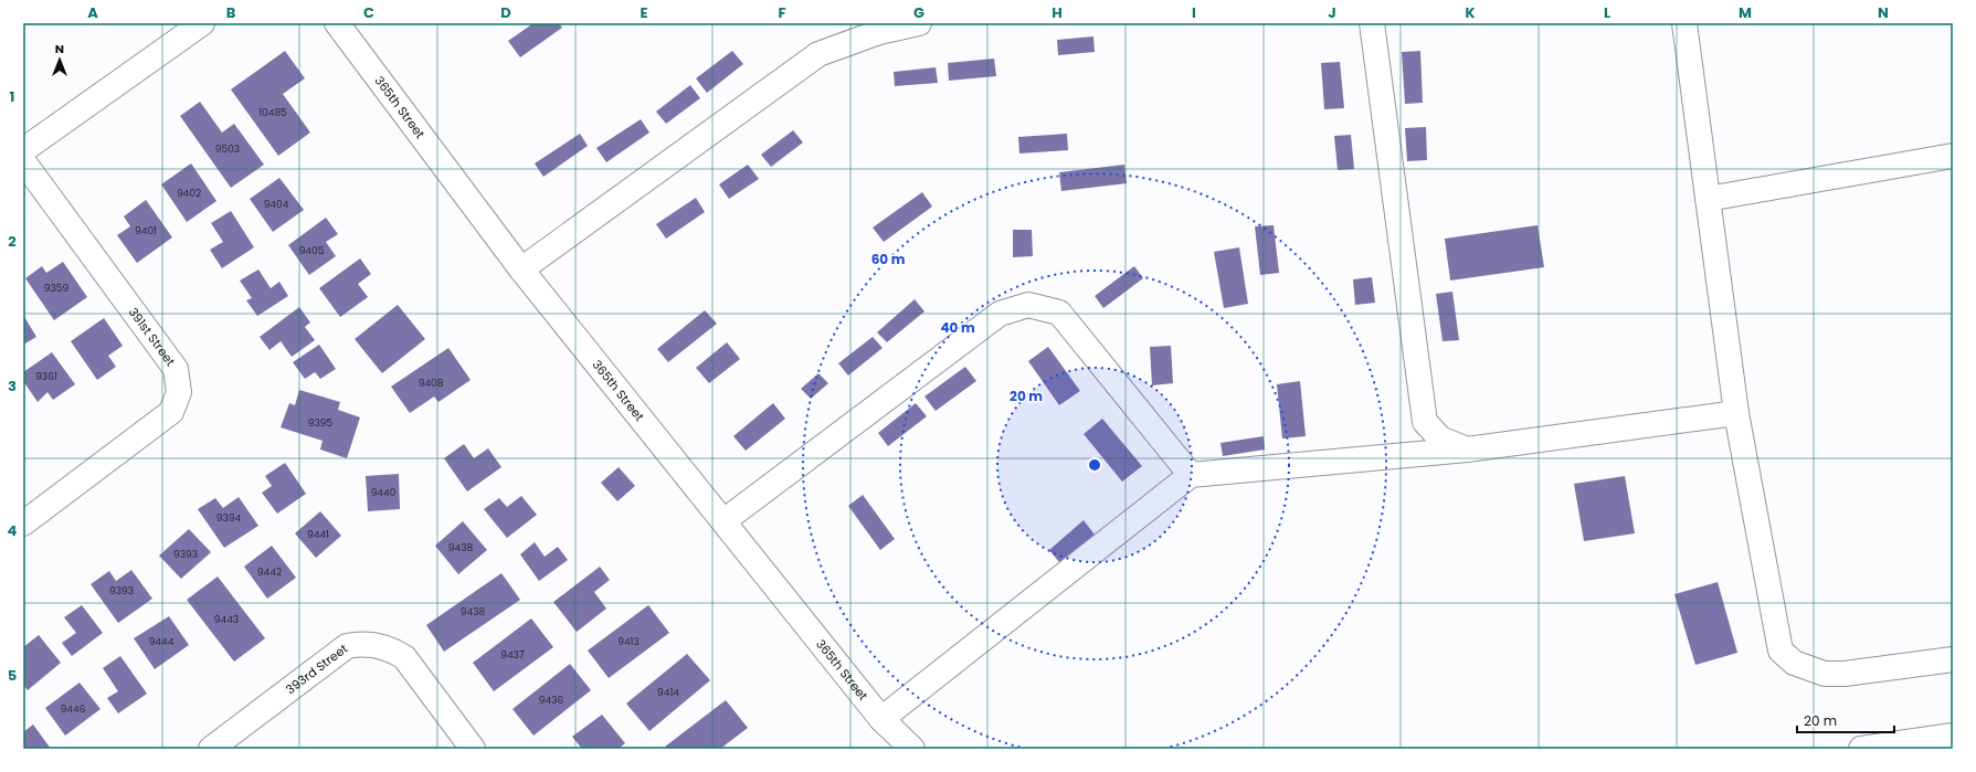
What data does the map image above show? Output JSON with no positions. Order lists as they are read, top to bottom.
{
  "streets": {
    "street": ["365th Street", "391st Street", "393rd Street"]
  },
  "house_numbers": [
    "10485",
    "9503",
    "9402",
    "9404",
    "9401",
    "9405",
    "9359",
    "9361",
    "9408",
    "9395",
    "9440",
    "9394",
    "9441",
    "9438",
    "9393",
    "9442",
    "9393",
    "9438",
    "9443",
    "9444",
    "9413",
    "9437",
    "9414",
    "9436",
    "9446"
  ],
  "scale_bar": "20 m",
  "north": "top",
  "grid": {
    "columns": [
      "A",
      "B",
      "C",
      "D",
      "E",
      "F",
      "G",
      "H",
      "I",
      "J",
      "K",
      "L",
      "M",
      "N"
    ],
    "rows": [
      "1",
      "2",
      "3",
      "4",
      "5"
    ]
  },
  "rings": ["60 m", "40 m", "20 m"]
}
